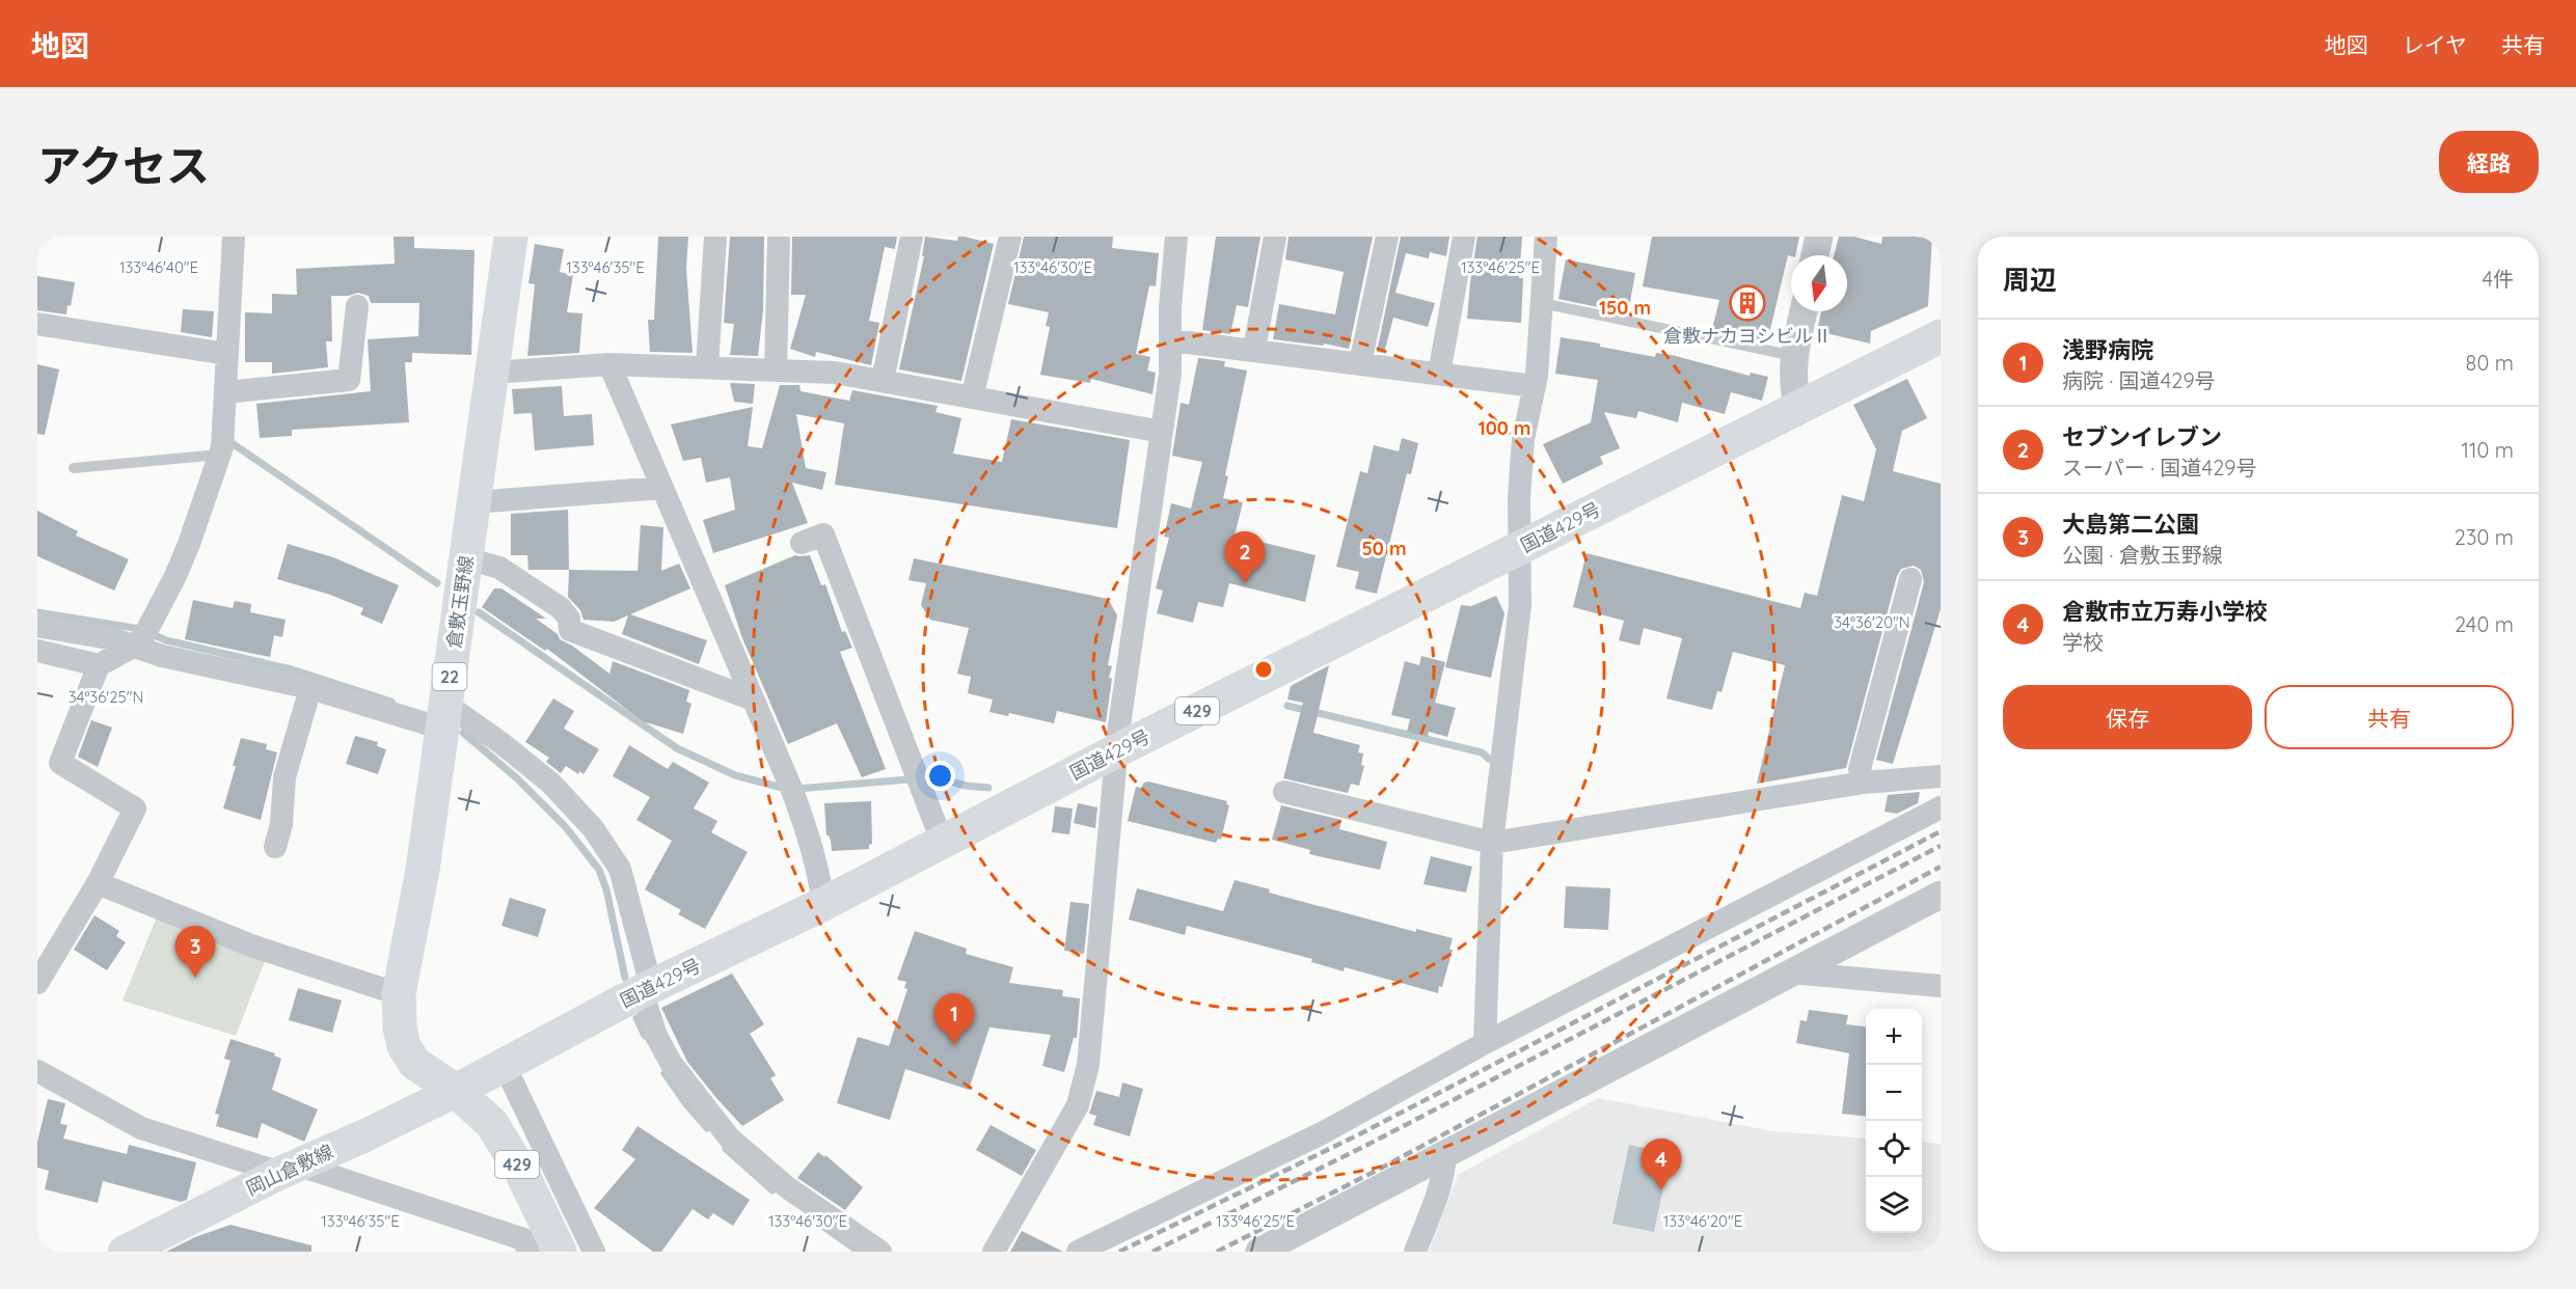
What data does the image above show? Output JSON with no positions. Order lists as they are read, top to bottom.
{
  "streets": {
    "main road": [
      "国道429号",
      "倉敷玉野線",
      "22",
      "429",
      "岡山倉敷線"
    ]
  },
  "crossings": [
    ["国道429号", "倉敷玉野線"],
    ["国道429号", "429"],
    ["国道429号", "岡山倉敷線"],
    ["倉敷玉野線", "429"],
    ["倉敷玉野線", "岡山倉敷線"],
    ["429", "岡山倉敷線"]
  ],
  "places": {
    "building": ["倉敷ナカヨシビルⅡ"]
  },
  "north": "bottom",
  "page": {
    "header": "地図",
    "nav": ["地図", "レイヤ", "共有"],
    "title": "アクセス",
    "buttons": [
      "経路",
      ["保存", "共有"]
    ],
    "heading": ["周辺", "4件"],
    "list": [
      {
        "mark": "1",
        "name": "浅野病院",
        "note": "病院 · 国道429号",
        "value": "80 m"
      },
      {
        "mark": "2",
        "name": "セブンイレブン",
        "note": "スーパー · 国道429号",
        "value": "110 m"
      },
      {
        "mark": "3",
        "name": "大島第二公園",
        "note": "公園 · 倉敷玉野線",
        "value": "230 m"
      },
      {
        "mark": "4",
        "name": "倉敷市立万寿小学校",
        "note": "学校",
        "value": "240 m"
      }
    ],
    "pins": [
      "2",
      "3",
      "1",
      "4"
    ],
    "map_buttons": ["+", "−"]
  },
  "coordinates": [
    "133°46'30\"E",
    "133°46'25\"E",
    "133°46'40\"E",
    "133°46'35\"E",
    "34°36'20\"N",
    "34°36'25\"N",
    "133°46'20\"E"
  ],
  "rings": ["150 m", "100 m", "50 m"]
}
